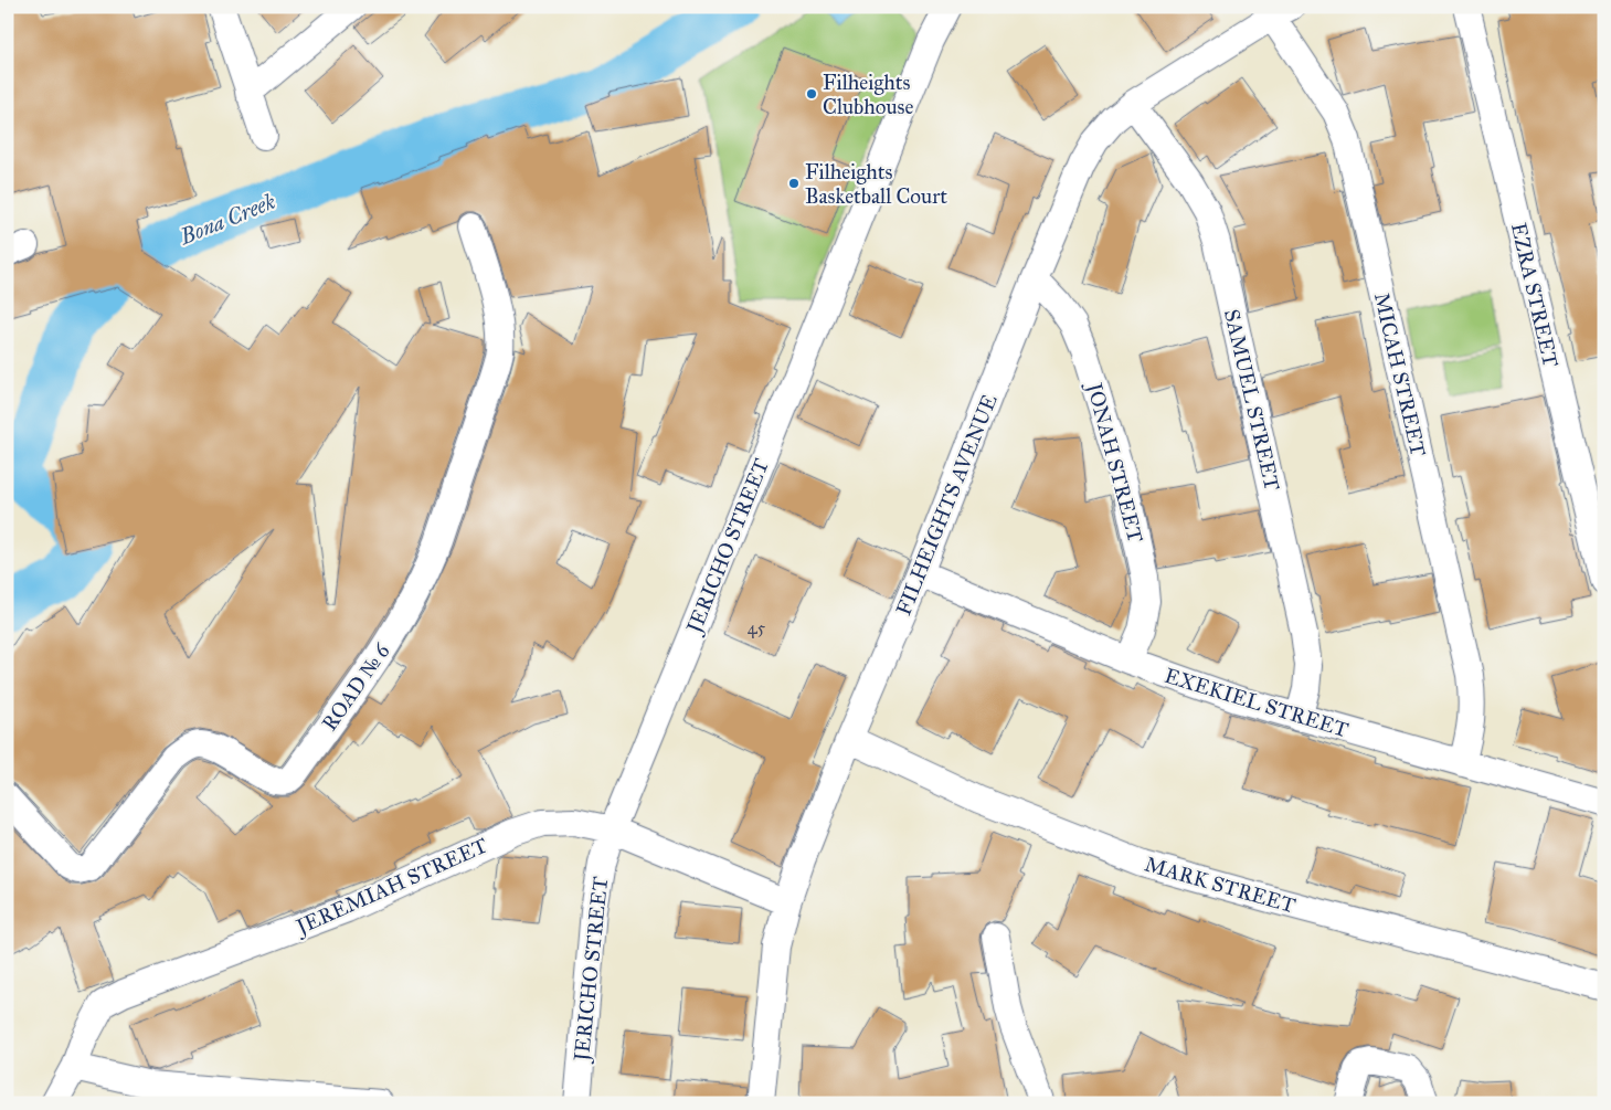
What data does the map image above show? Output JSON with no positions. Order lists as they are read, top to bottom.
{
  "streets": {
    "street": [
      "EZRA STREET",
      "MICAH STREET",
      "SAMUEL STREET",
      "JONAH STREET",
      "FILHEIGHTS AVENUE",
      "JERICHO STREET",
      "ROAD № 6",
      "EXEKIEL STREET",
      "MARK STREET",
      "JEREMIAH STREET"
    ]
  },
  "crossings": [
    ["MICAH STREET", "FILHEIGHTS AVENUE"],
    ["MICAH STREET", "EXEKIEL STREET"],
    ["SAMUEL STREET", "FILHEIGHTS AVENUE"],
    ["SAMUEL STREET", "EXEKIEL STREET"],
    ["JONAH STREET", "FILHEIGHTS AVENUE"],
    ["JONAH STREET", "EXEKIEL STREET"],
    ["FILHEIGHTS AVENUE", "EXEKIEL STREET"],
    ["FILHEIGHTS AVENUE", "MARK STREET"],
    ["FILHEIGHTS AVENUE", "JEREMIAH STREET"],
    ["JERICHO STREET", "JEREMIAH STREET"]
  ],
  "water": ["Bona Creek"],
  "places": ["Filheights Clubhouse", "Filheights Basketball Court"],
  "house_numbers": ["45"]
}
